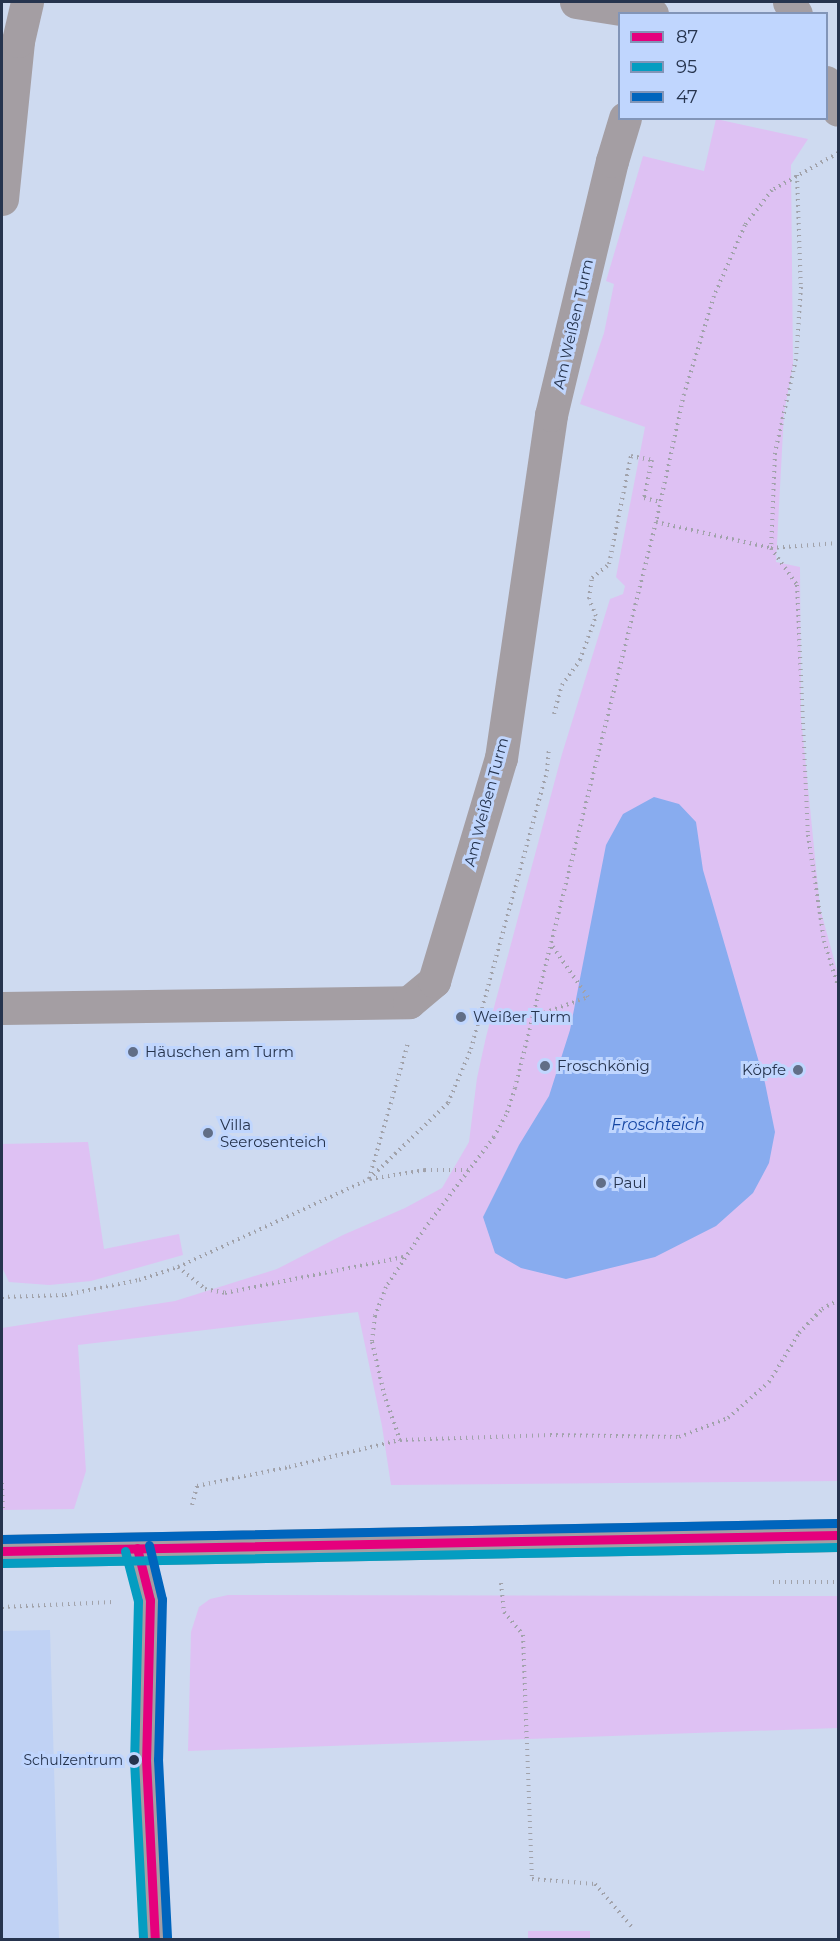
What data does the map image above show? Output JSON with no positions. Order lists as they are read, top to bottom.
{
  "streets": {
    "street": ["Am Weißen Turm"]
  },
  "water": ["Froschteich"],
  "places": [
    "Weißer Turm",
    "Häuschen am Turm",
    "Froschkönig",
    "Köpfe",
    "Villa Seerosenteich",
    "Paul",
    "Schulzentrum"
  ],
  "lines": ["transit line 47", "transit line 87", "transit line 95"],
  "legend": ["87", "95", "47"]
}
